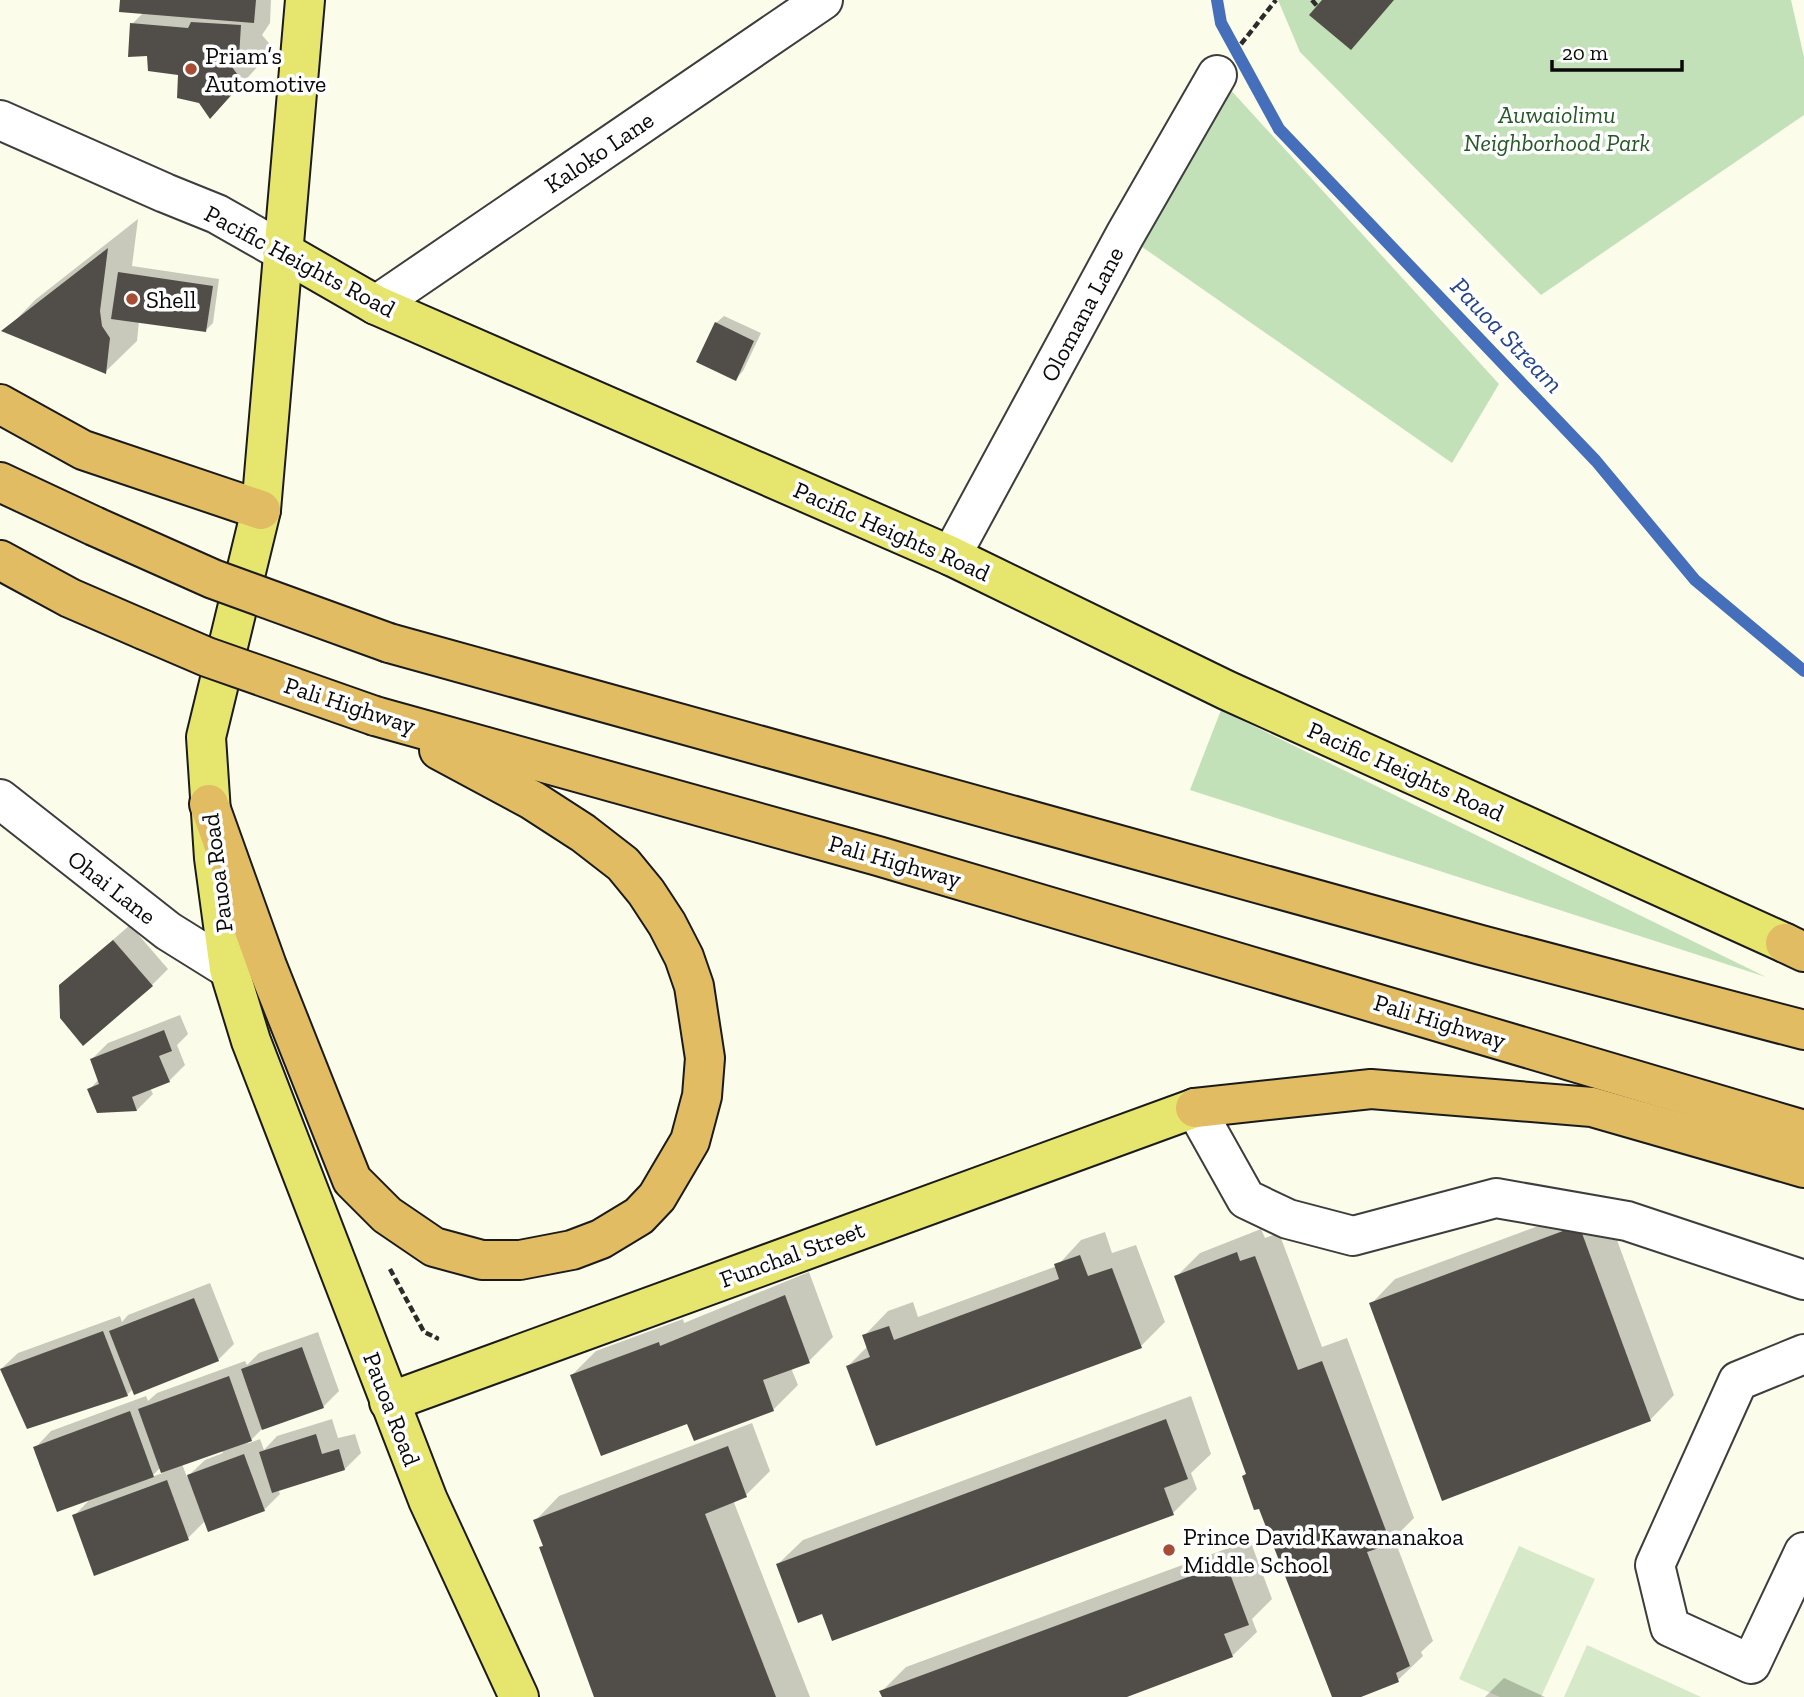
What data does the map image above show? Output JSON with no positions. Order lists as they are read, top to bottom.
{
  "streets": {
    "highway": ["Pali Highway"],
    "main road": ["Pacific Heights Road", "Pauoa Road", "Funchal Street"],
    "street": ["Kaloko Lane", "Olomana Lane", "Ohai Lane"]
  },
  "crossings": [
    ["Kaloko Lane", "Pacific Heights Road"],
    ["Pacific Heights Road", "Olomana Lane"],
    ["Pacific Heights Road", "Pauoa Road"],
    ["Pauoa Road", "Ohai Lane"],
    ["Pauoa Road", "Funchal Street"]
  ],
  "water": ["Pauoa Stream"],
  "parks": ["Auwaiolimu Neighborhood Park"],
  "places": ["Priam’s Automotive", "Shell", "Prince David Kawananakoa Middle School"],
  "scale_bar": "20 m"
}
